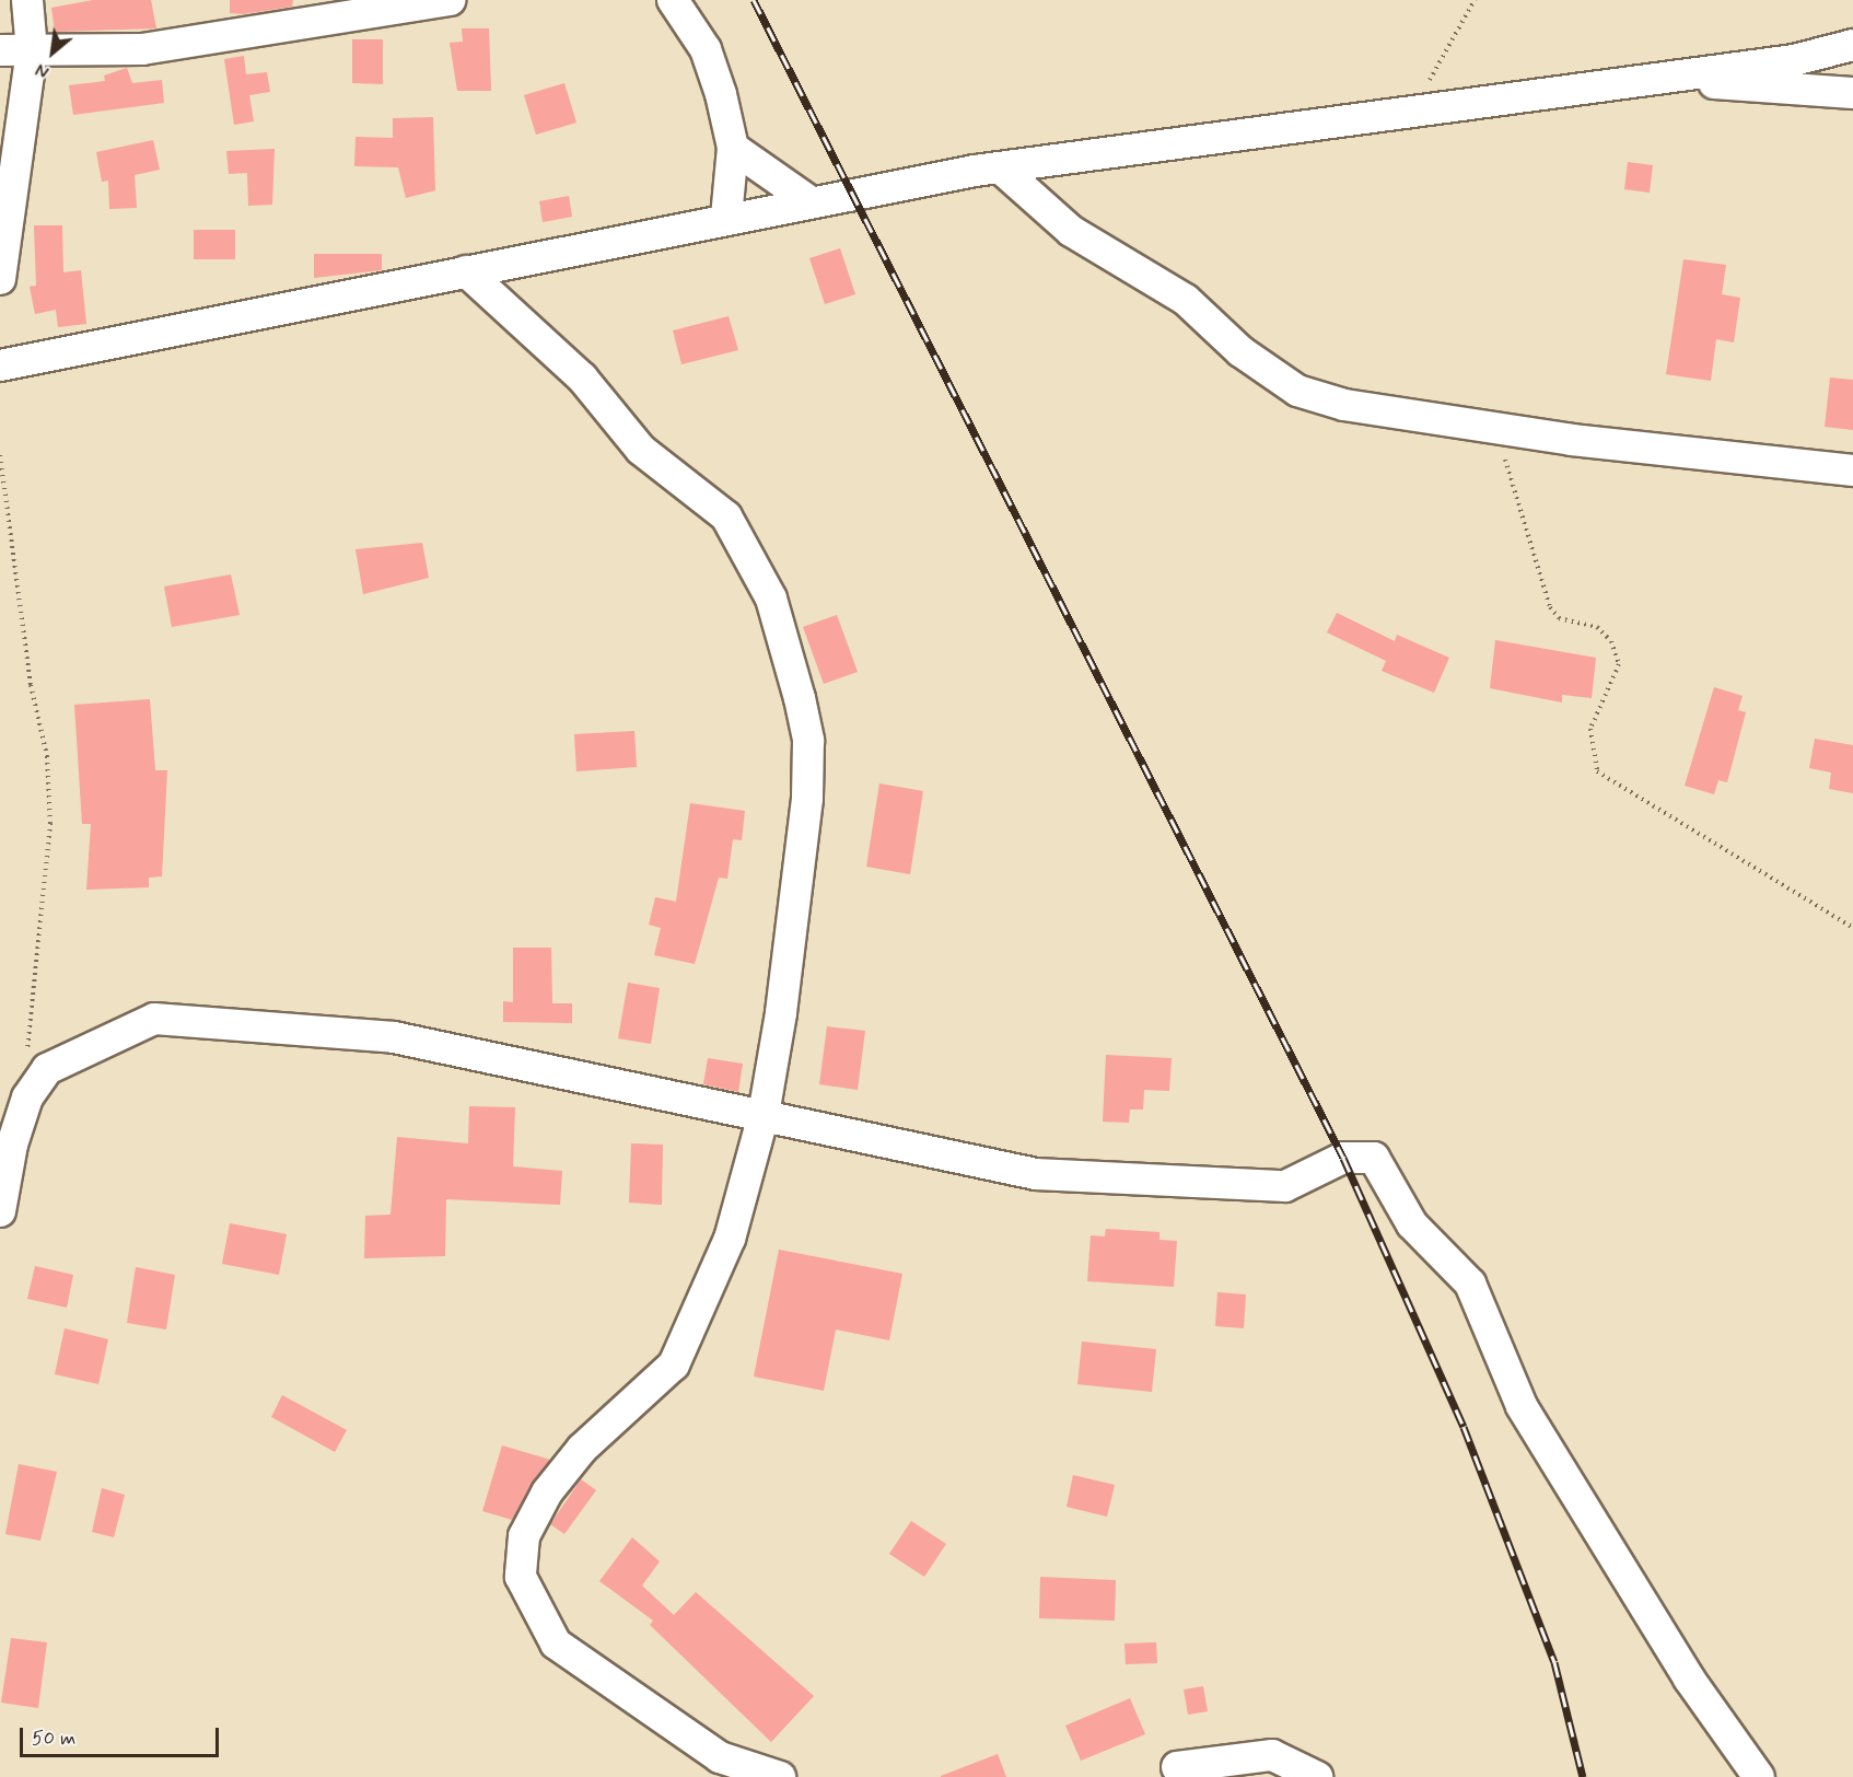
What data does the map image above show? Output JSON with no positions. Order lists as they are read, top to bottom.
{
  "scale_bar": "50 m",
  "north": "bottom left"
}
